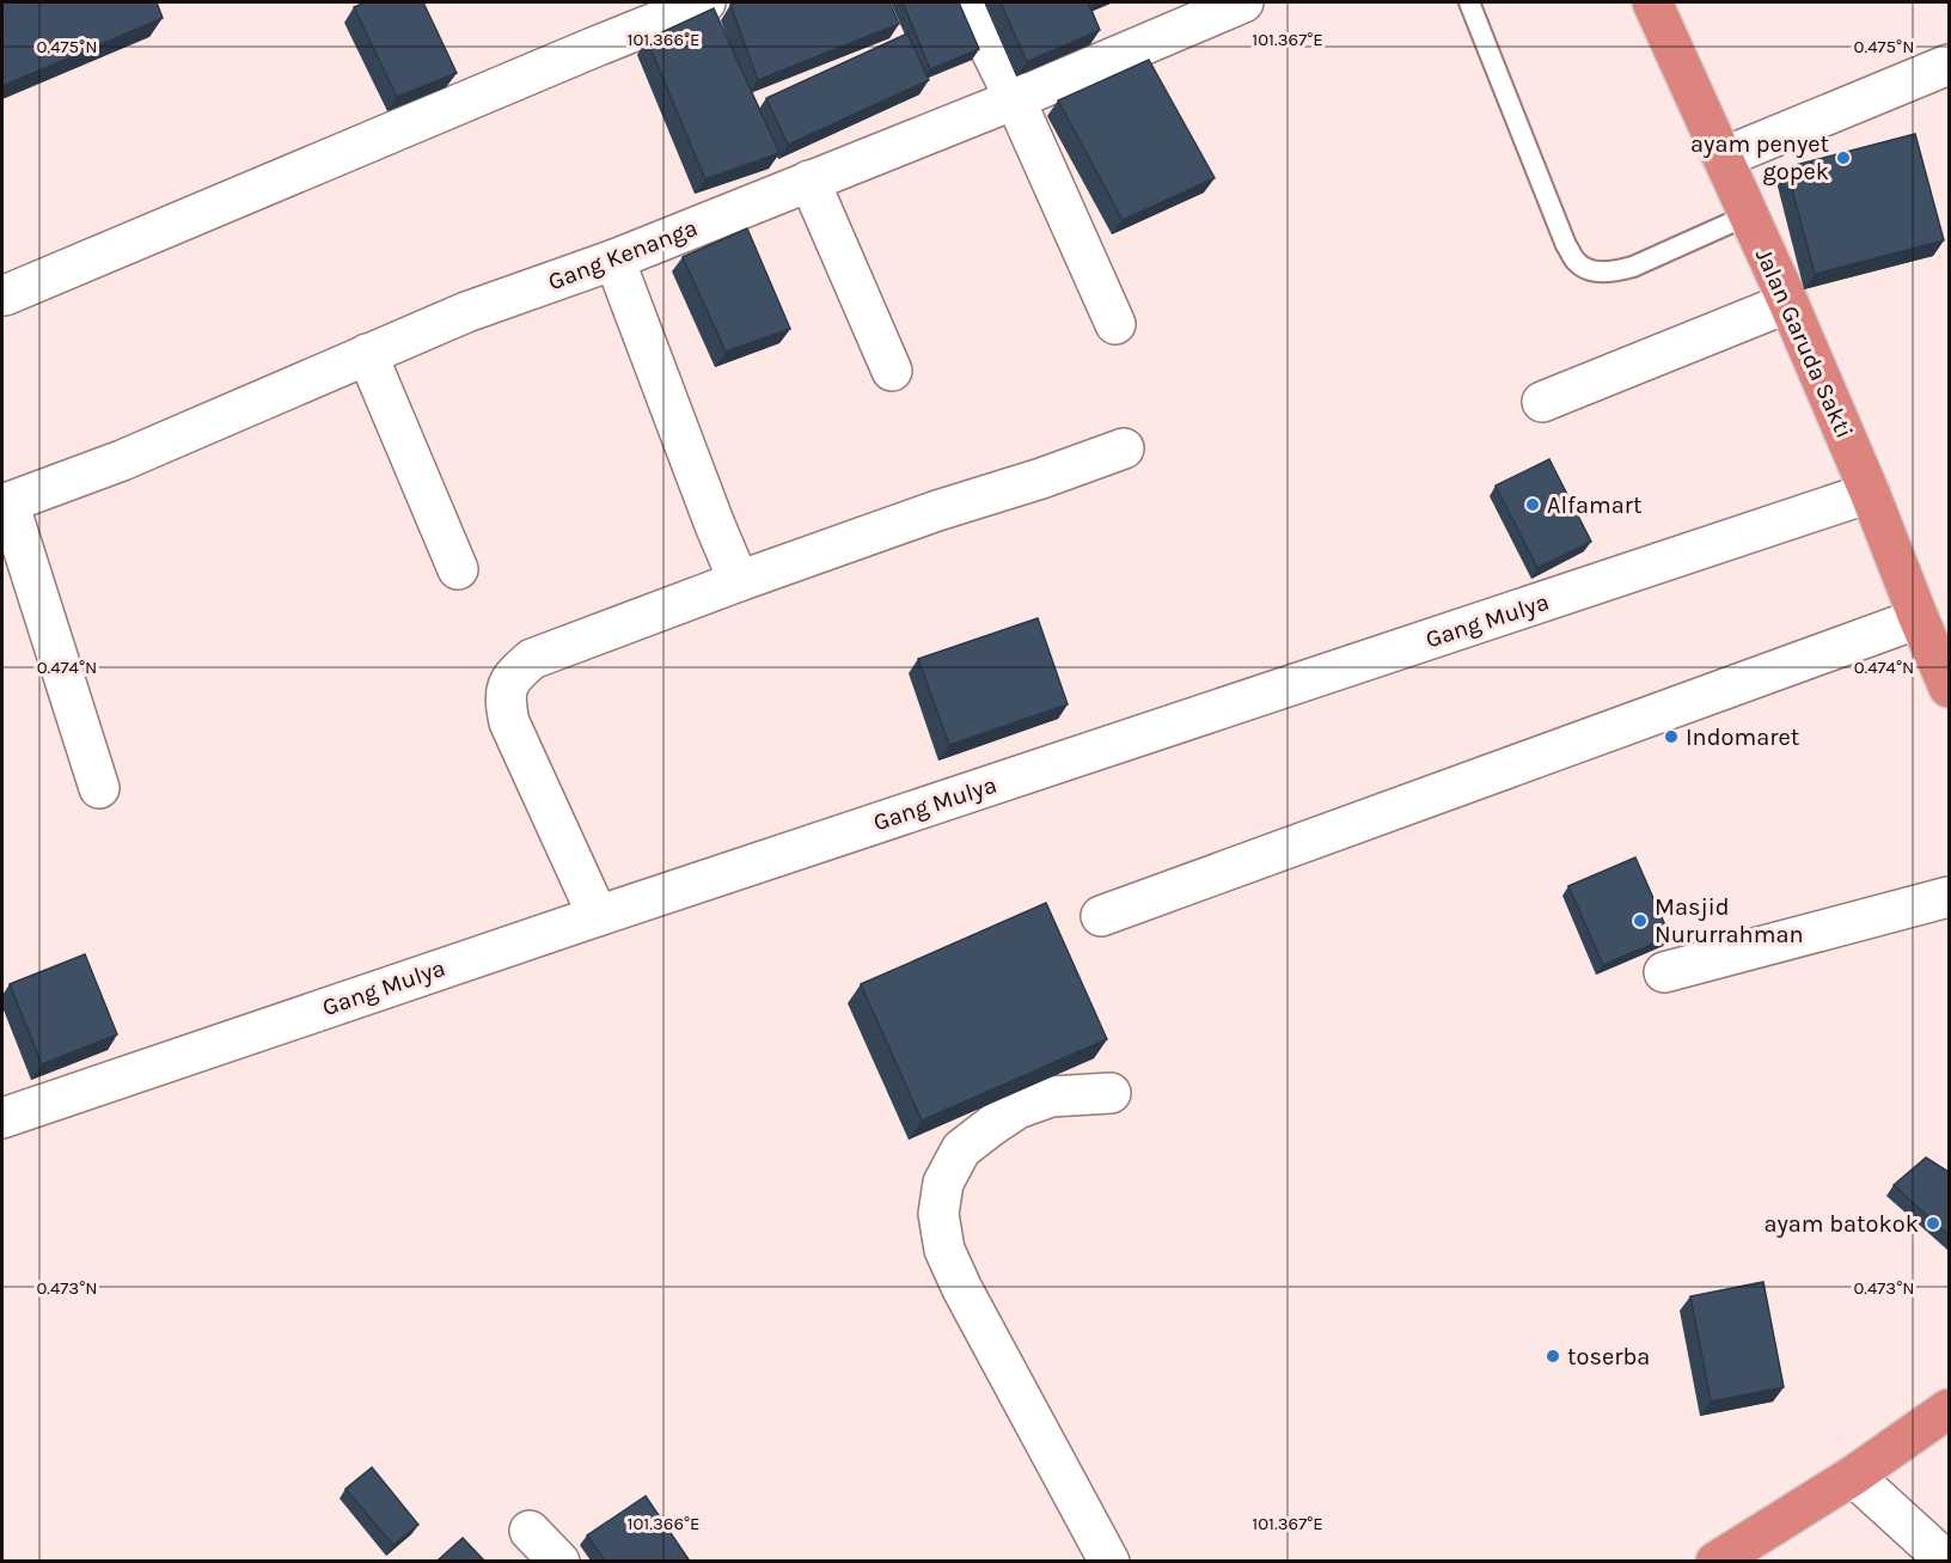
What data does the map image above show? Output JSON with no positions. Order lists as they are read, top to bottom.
{
  "streets": {
    "highway": ["Jalan Garuda Sakti"],
    "street": ["Gang Kenanga", "Gang Mulya"]
  },
  "crossings": [
    ["Jalan Garuda Sakti", "Gang Mulya"]
  ],
  "places": [
    "ayam penyet gopek",
    "Alfamart",
    "Indomaret",
    "Masjid Nururrahman",
    "ayam batokok",
    "toserba"
  ],
  "coordinates": [
    "101.366°E",
    "101.367°E",
    "0.475°N",
    "0.474°N",
    "0.473°N"
  ]
}
